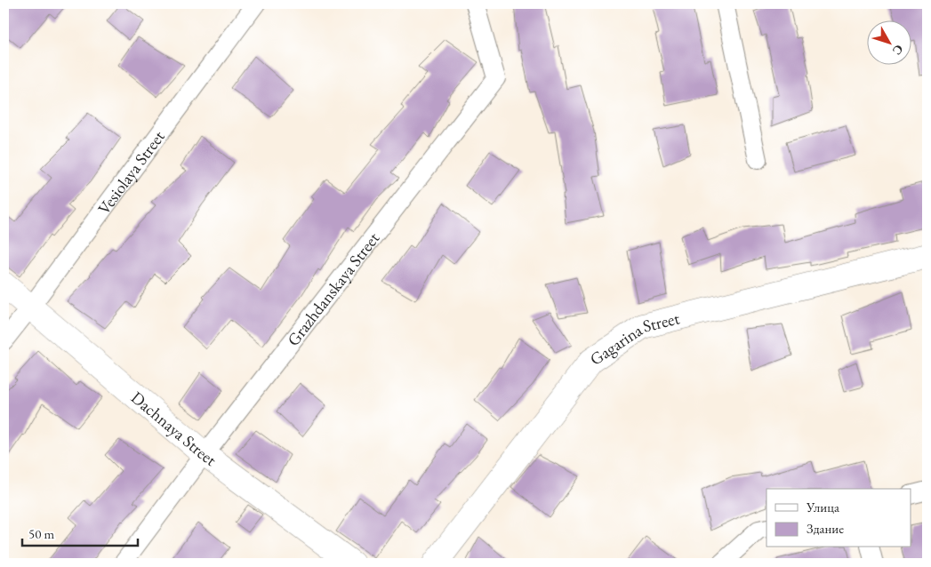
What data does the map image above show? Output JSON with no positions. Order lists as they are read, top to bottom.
{
  "streets": {
    "main road": ["Gagarina Street", "Dachnaya Street"],
    "street": ["Vesiolaya Street", "Grazhdanskaya Street"]
  },
  "crossings": [
    ["Vesiolaya Street", "Dachnaya Street"],
    ["Grazhdanskaya Street", "Dachnaya Street"]
  ],
  "legend": ["Улица", "Здание"],
  "scale_bar": "50 m",
  "north": "bottom right"
}
